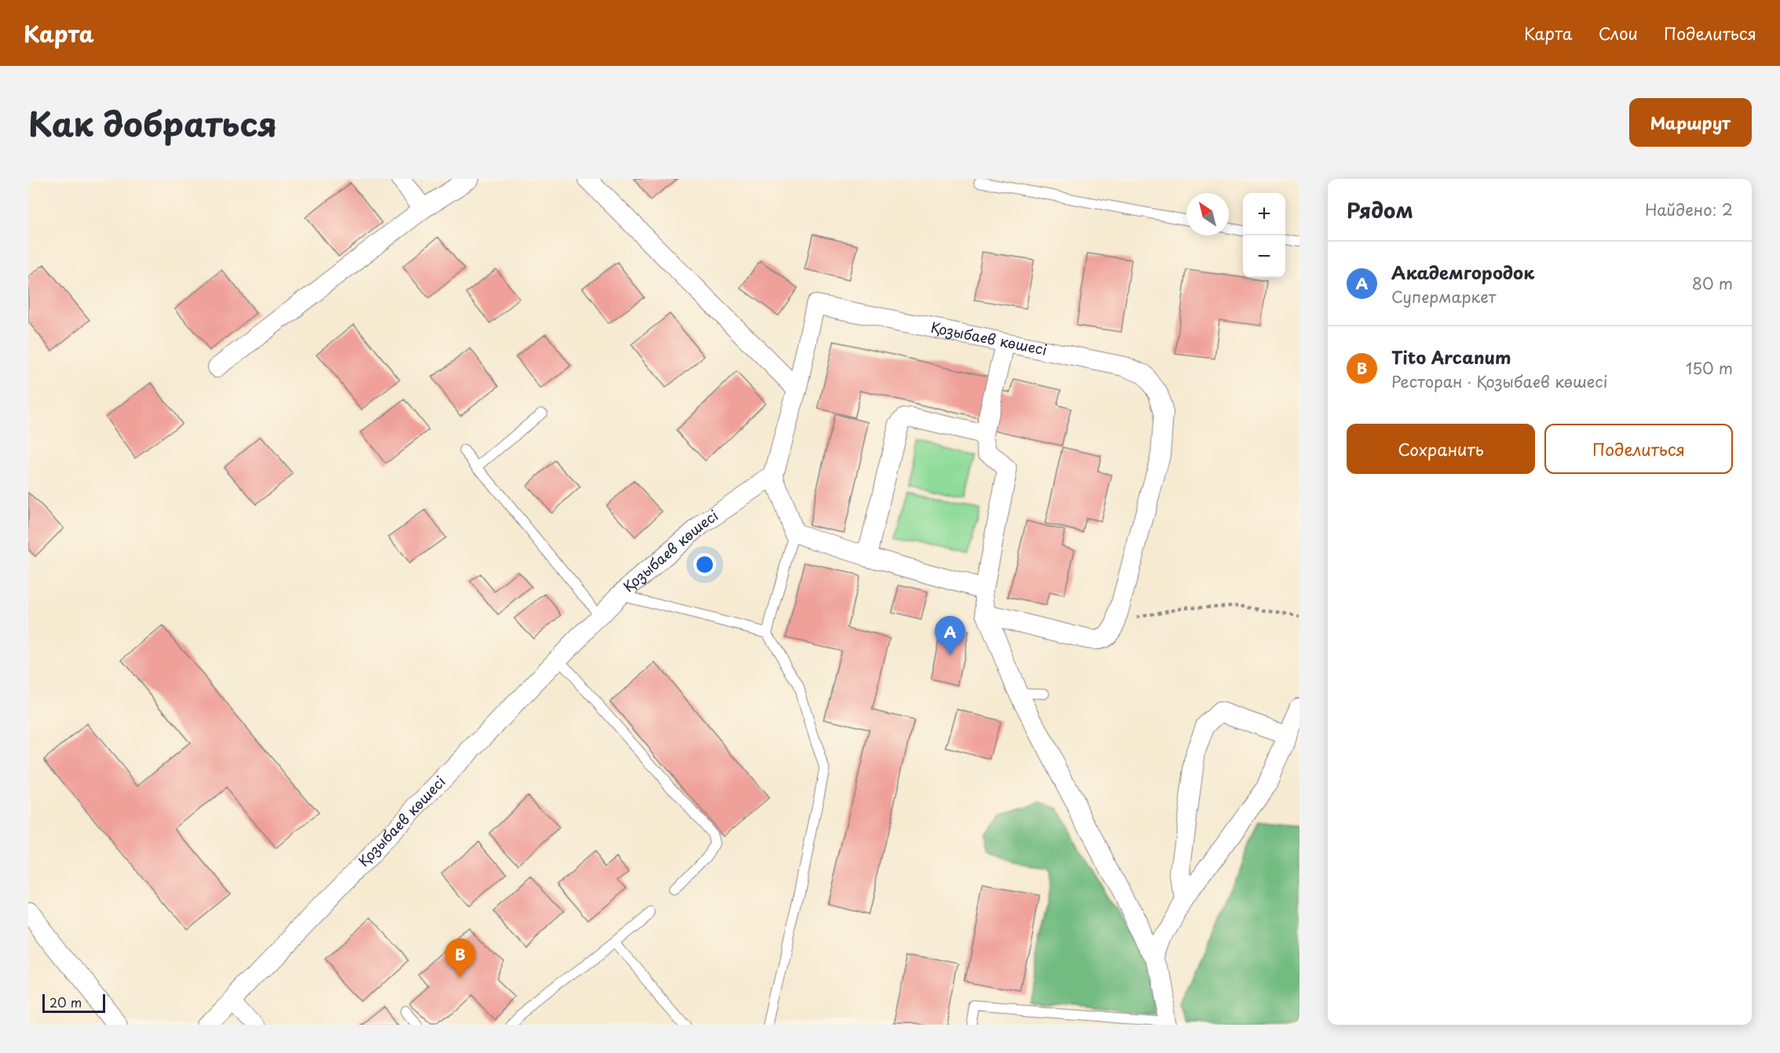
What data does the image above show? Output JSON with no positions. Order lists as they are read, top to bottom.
{
  "streets": {
    "street": ["Қозыбаев көшесі"]
  },
  "scale_bar": "20 m",
  "north": "top left",
  "page": {
    "header": "Карта",
    "nav": ["Карта", "Слои", "Поделиться"],
    "title": "Как добраться",
    "buttons": [
      "Маршрут",
      ["Сохранить", "Поделиться"]
    ],
    "heading": ["Рядом", "Найдено: 2"],
    "map_buttons": ["+", "−"],
    "list": [
      {
        "mark": "A",
        "name": "Академгородок",
        "note": "Супермаркет",
        "value": "80 m"
      },
      {
        "mark": "B",
        "name": "Tito Arcanum",
        "note": "Ресторан · Қозыбаев көшесі",
        "value": "150 m"
      }
    ],
    "pins": ["A", "B"],
    "scale": "20 m"
  }
}
